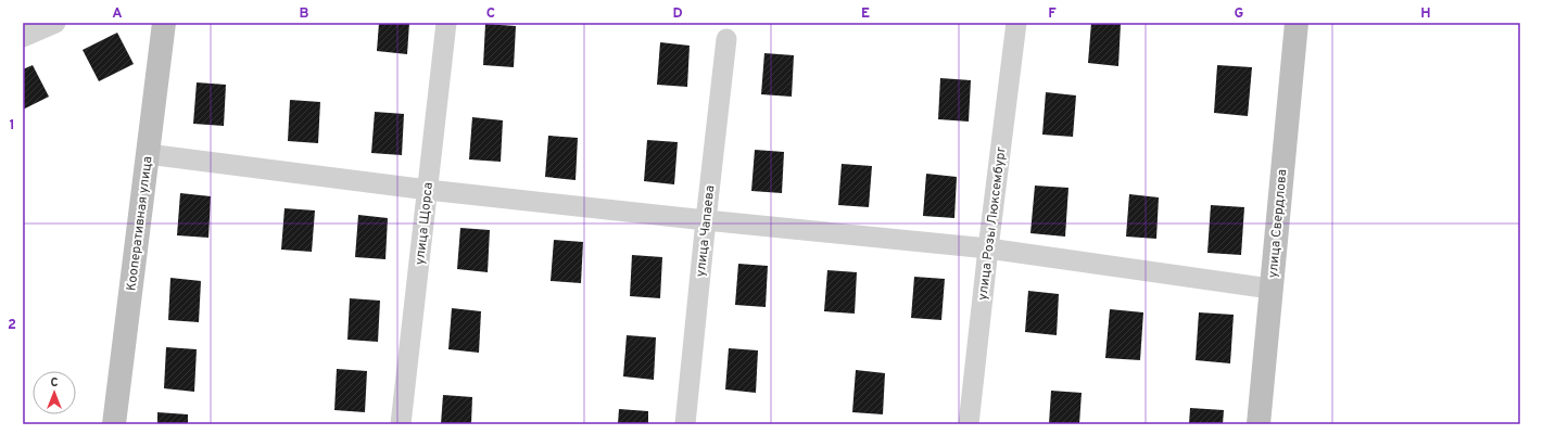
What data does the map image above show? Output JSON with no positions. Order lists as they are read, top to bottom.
{
  "streets": {
    "street": [
      "Кооперативная улица",
      "улица Щорса",
      "улица Розы Люксембург",
      "улица Свердлова",
      "улица Чапаева"
    ]
  },
  "north": "top",
  "grid": {
    "columns": [
      "A",
      "B",
      "C",
      "D",
      "E",
      "F",
      "G",
      "H"
    ],
    "rows": ["1", "2"]
  }
}
